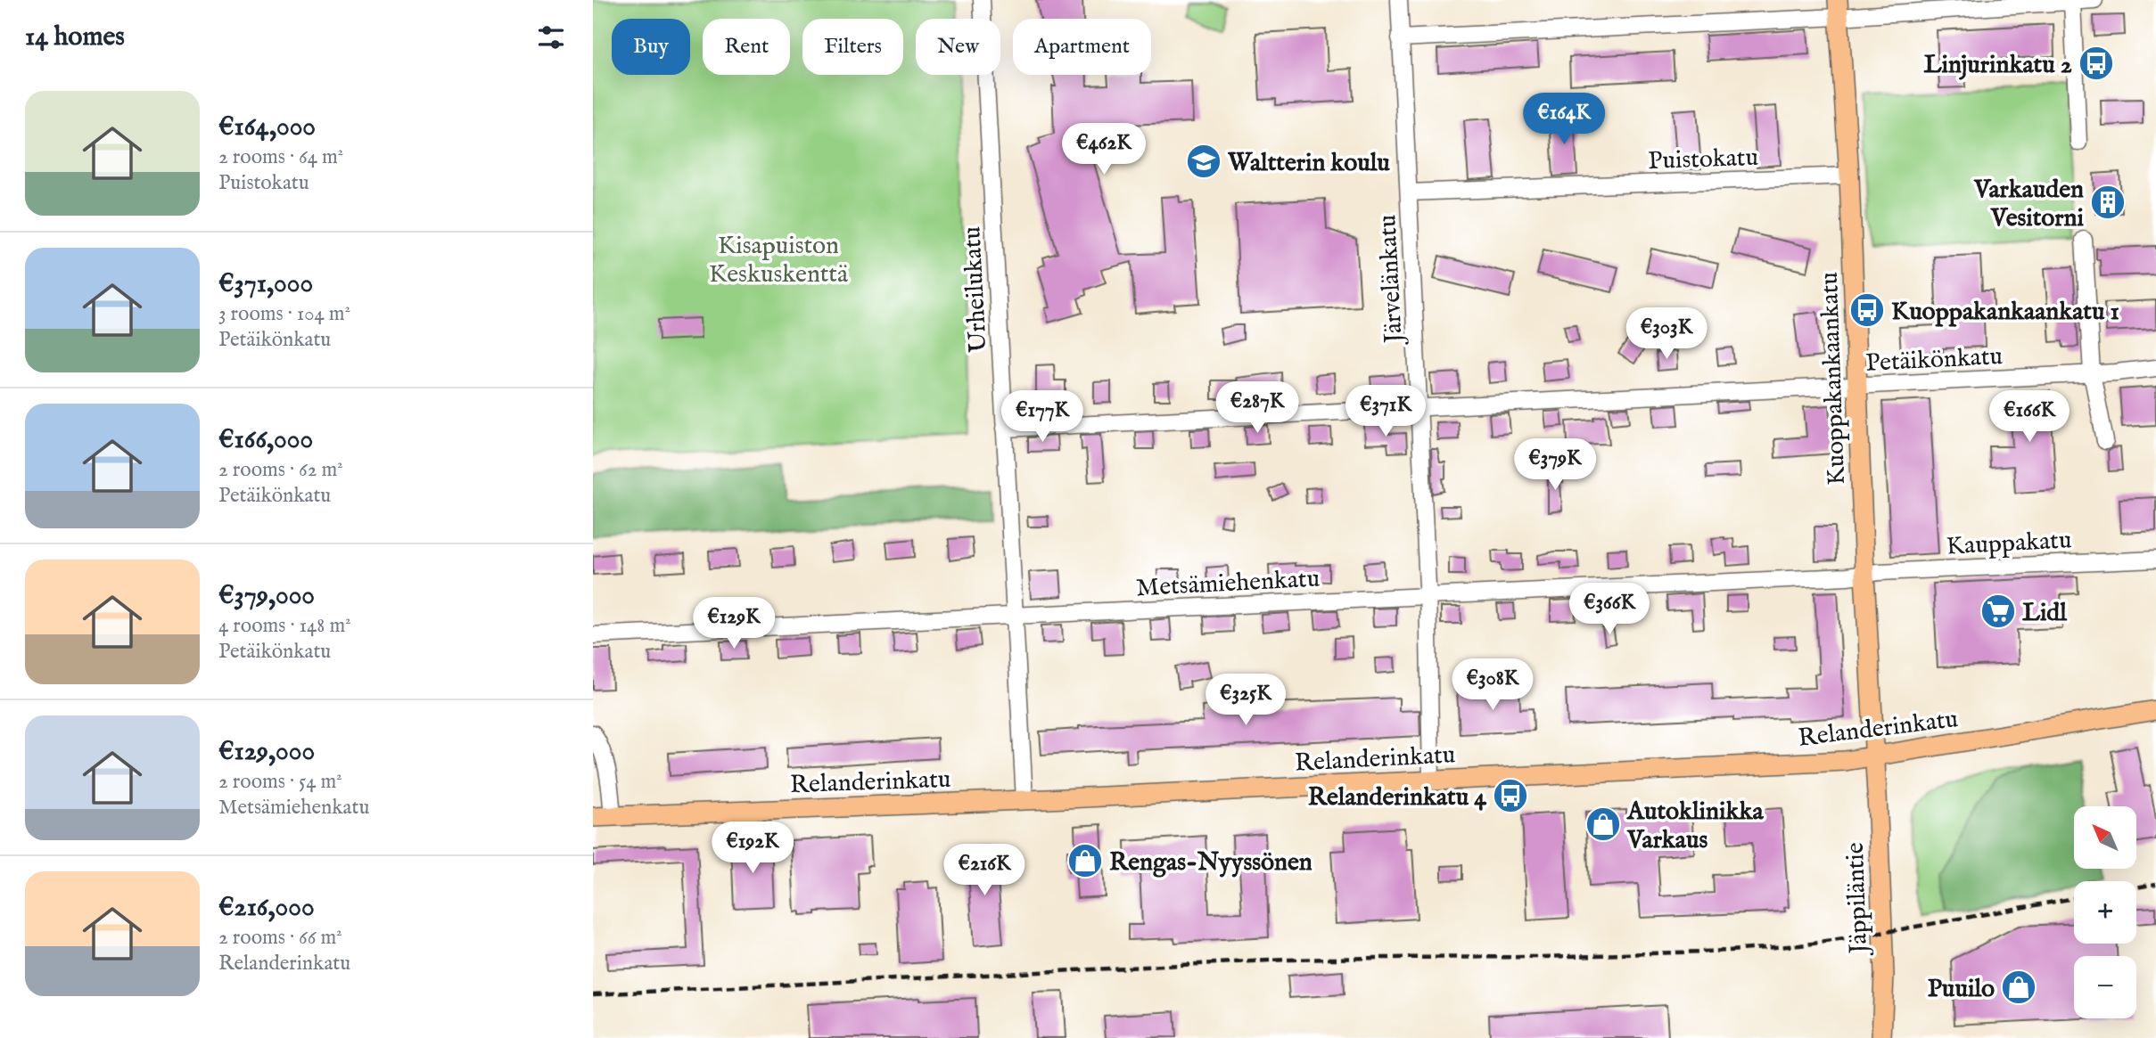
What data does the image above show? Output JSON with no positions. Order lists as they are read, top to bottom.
{
  "streets": {
    "main road": ["Kuoppakankaankatu", "Relanderinkatu", "Jäppiläntie"],
    "street": [
      "Puistokatu",
      "Järvelänkatu",
      "Urheilukatu",
      "Petäikönkatu",
      "Kauppakatu",
      "Metsämiehenkatu"
    ]
  },
  "crossings": [
    ["Puistokatu", "Järvelänkatu"],
    ["Puistokatu", "Kuoppakankaankatu"],
    ["Järvelänkatu", "Petäikönkatu"],
    ["Järvelänkatu", "Metsämiehenkatu"],
    ["Järvelänkatu", "Relanderinkatu"],
    ["Urheilukatu", "Petäikönkatu"],
    ["Urheilukatu", "Metsämiehenkatu"],
    ["Urheilukatu", "Relanderinkatu"],
    ["Petäikönkatu", "Kuoppakankaankatu"],
    ["Kuoppakankaankatu", "Kauppakatu"],
    ["Kuoppakankaankatu", "Metsämiehenkatu"],
    ["Kuoppakankaankatu", "Relanderinkatu"],
    ["Kuoppakankaankatu", "Jäppiläntie"],
    ["Kauppakatu", "Metsämiehenkatu"],
    ["Relanderinkatu", "Jäppiläntie"]
  ],
  "parks": ["Kisapuiston Keskuskenttä"],
  "places": {
    "bus stop": ["Linjurinkatu 2", "Kuoppakankaankatu 1", "Relanderinkatu 4"],
    "school or university": ["Waltterin koulu"],
    "building": ["Varkauden Vesitorni"],
    "supermarket": ["Lidl"],
    "shop": ["Autoklinikka Varkaus", "Rengas-Nyyssönen", "Puuilo"]
  },
  "north": "top left",
  "page": {
    "heading": "14 homes",
    "chip": [
      "Buy",
      "Rent",
      "Filters",
      "New",
      "Apartment"
    ],
    "list": [
      {
        "name": "€164,000",
        "note": "2 rooms · 64 m² · Puistokatu"
      },
      {
        "name": "€371,000",
        "note": "3 rooms · 104 m² · Petäikönkatu"
      },
      {
        "name": "€166,000",
        "note": "2 rooms · 62 m² · Petäikönkatu"
      },
      {
        "name": "€379,000",
        "note": "4 rooms · 148 m² · Petäikönkatu"
      },
      {
        "name": "€129,000",
        "note": "2 rooms · 54 m² · Metsämiehenkatu"
      },
      {
        "name": "€216,000",
        "note": "2 rooms · 66 m² · Relanderinkatu"
      }
    ],
    "price": [
      "€164K",
      "€462K",
      "€303K",
      "€287K",
      "€371K",
      "€177K",
      "€166K",
      "€379K",
      "€366K",
      "€129K",
      "€308K",
      "€325K",
      "€192K",
      "€216K"
    ],
    "map_buttons": ["+", "−"]
  }
}
